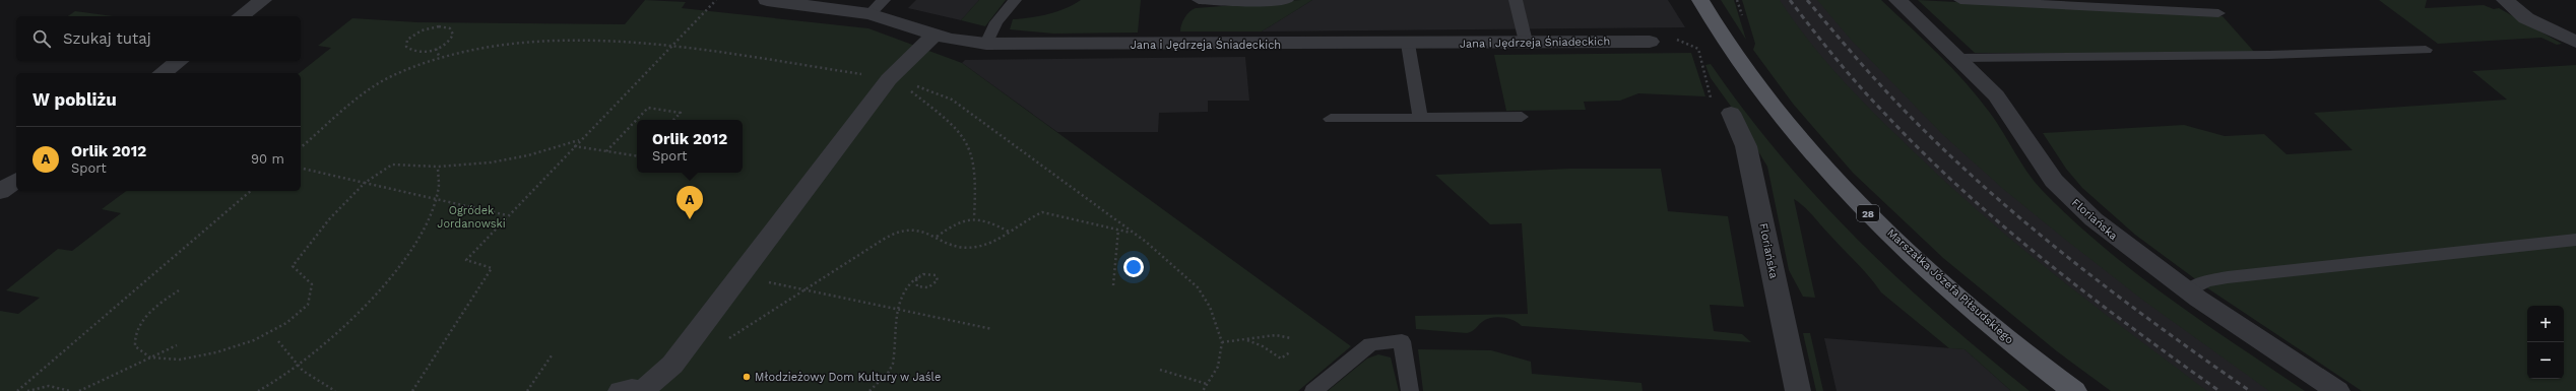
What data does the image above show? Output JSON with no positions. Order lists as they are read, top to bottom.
{
  "streets": {
    "main road": ["28", "Marszałka Józefa Piłsudskiego"],
    "street": ["Jana i Jędrzeja Śniadeckich", "Floriańska"]
  },
  "parks": ["Ogródek Jordanowski"],
  "places": ["Młodzieżowy Dom Kultury w Jaśle"],
  "page": {
    "search": "Szukaj tutaj",
    "heading": "W pobliżu",
    "popup": ["Orlik 2012", "Sport"],
    "list": [
      {
        "mark": "A",
        "name": "Orlik 2012",
        "note": "Sport",
        "value": "90 m"
      }
    ],
    "pins": "A",
    "map_buttons": ["+", "−"]
  }
}
